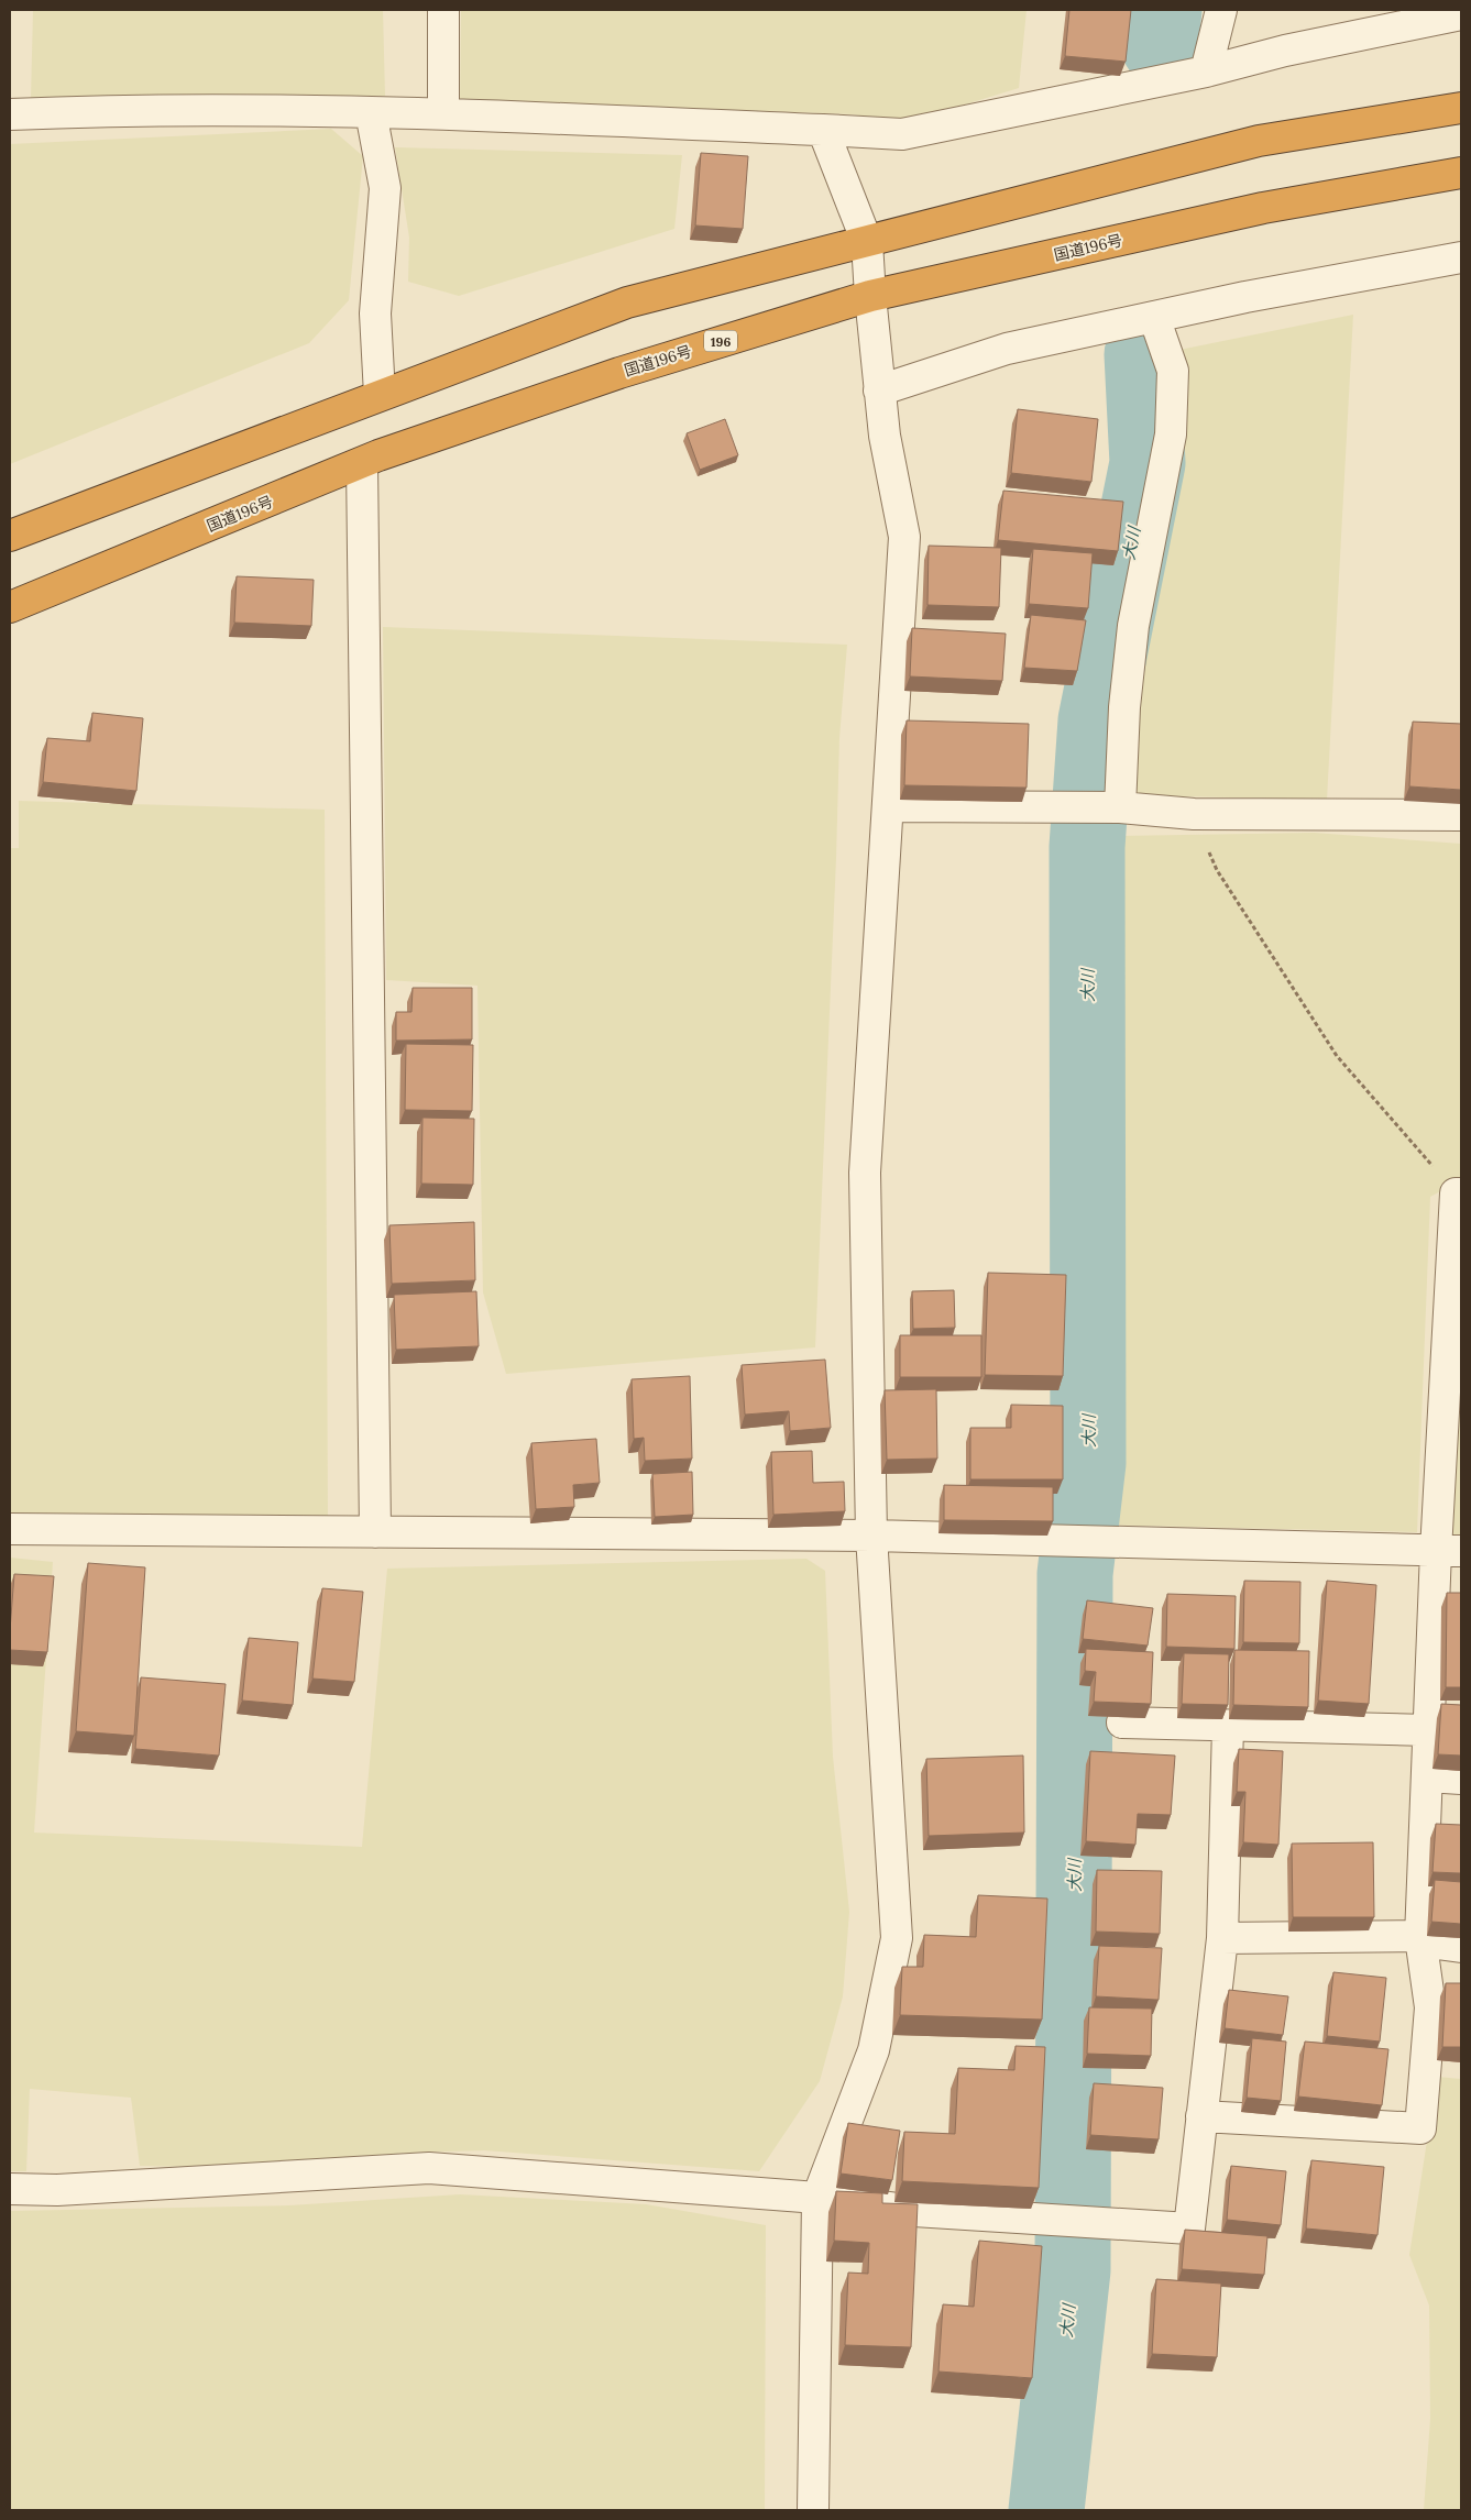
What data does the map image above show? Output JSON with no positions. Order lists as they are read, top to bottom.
{
  "streets": {
    "highway": ["国道196号", "196"]
  },
  "water": ["大川"]
}
